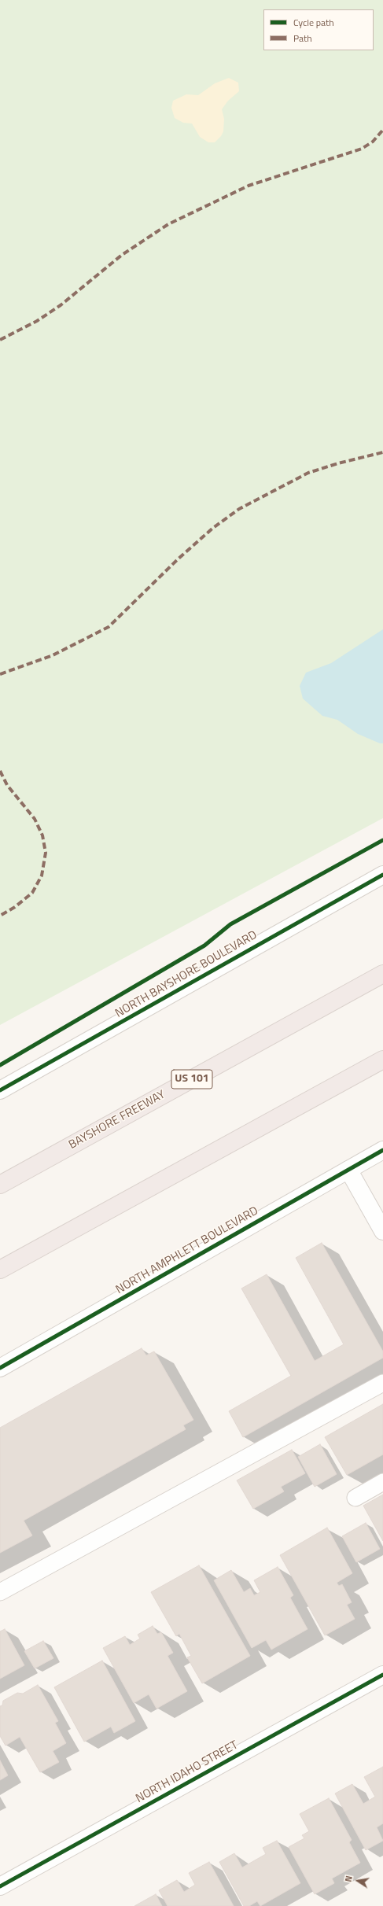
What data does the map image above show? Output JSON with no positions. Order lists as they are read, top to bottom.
{
  "streets": {
    "highway": ["US 101", "BAYSHORE FREEWAY"],
    "street": ["NORTH BAYSHORE BOULEVARD", "NORTH AMPHLETT BOULEVARD", "NORTH IDAHO STREET"]
  },
  "legend": ["Cycle path", "Path"],
  "north": "left"
}
